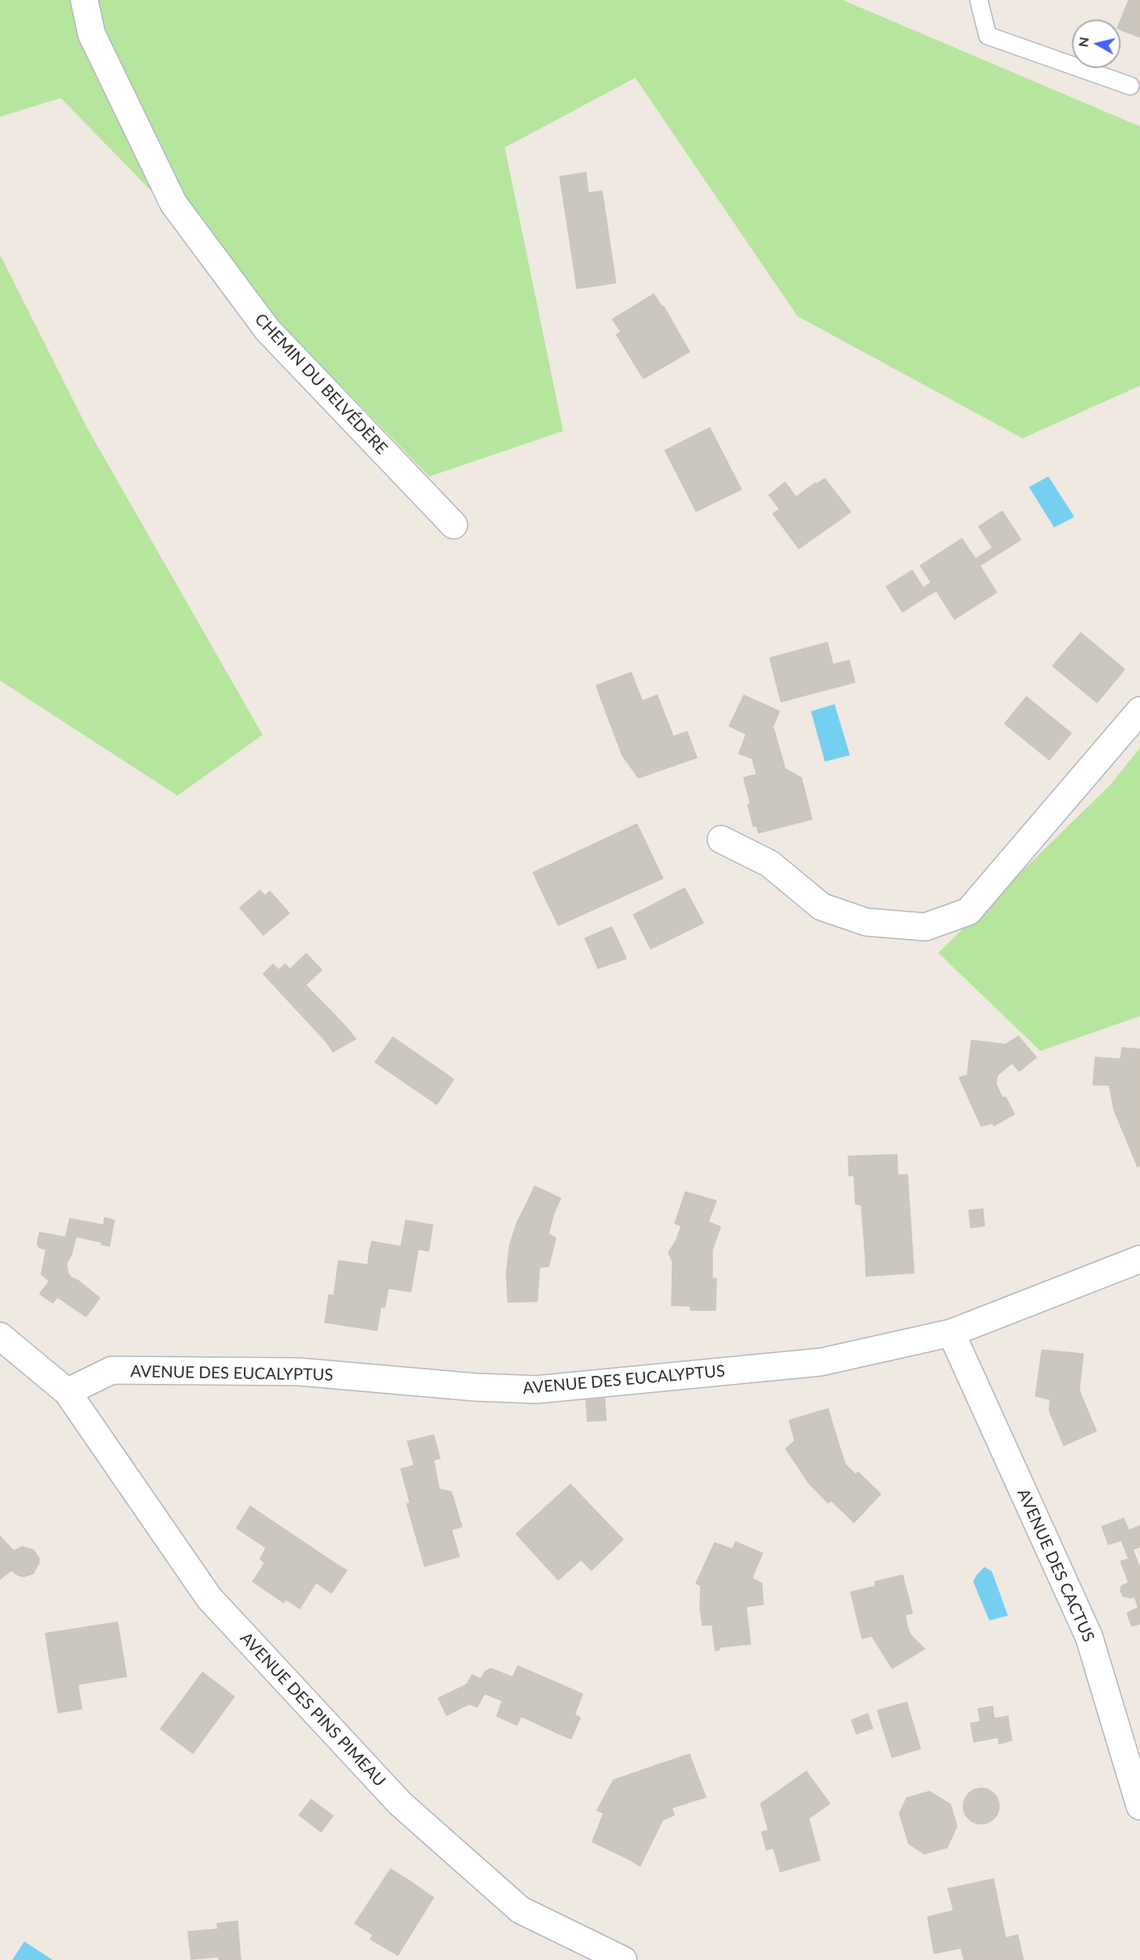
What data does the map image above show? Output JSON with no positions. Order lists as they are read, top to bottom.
{
  "streets": {
    "street": [
      "CHEMIN DU BELVÉDÈRE",
      "AVENUE DES EUCALYPTUS",
      "AVENUE DES CACTUS",
      "AVENUE DES PINS PIMEAU"
    ]
  },
  "crossings": [
    ["AVENUE DES EUCALYPTUS", "AVENUE DES CACTUS"],
    ["AVENUE DES EUCALYPTUS", "AVENUE DES PINS PIMEAU"]
  ],
  "north": "left"
}
